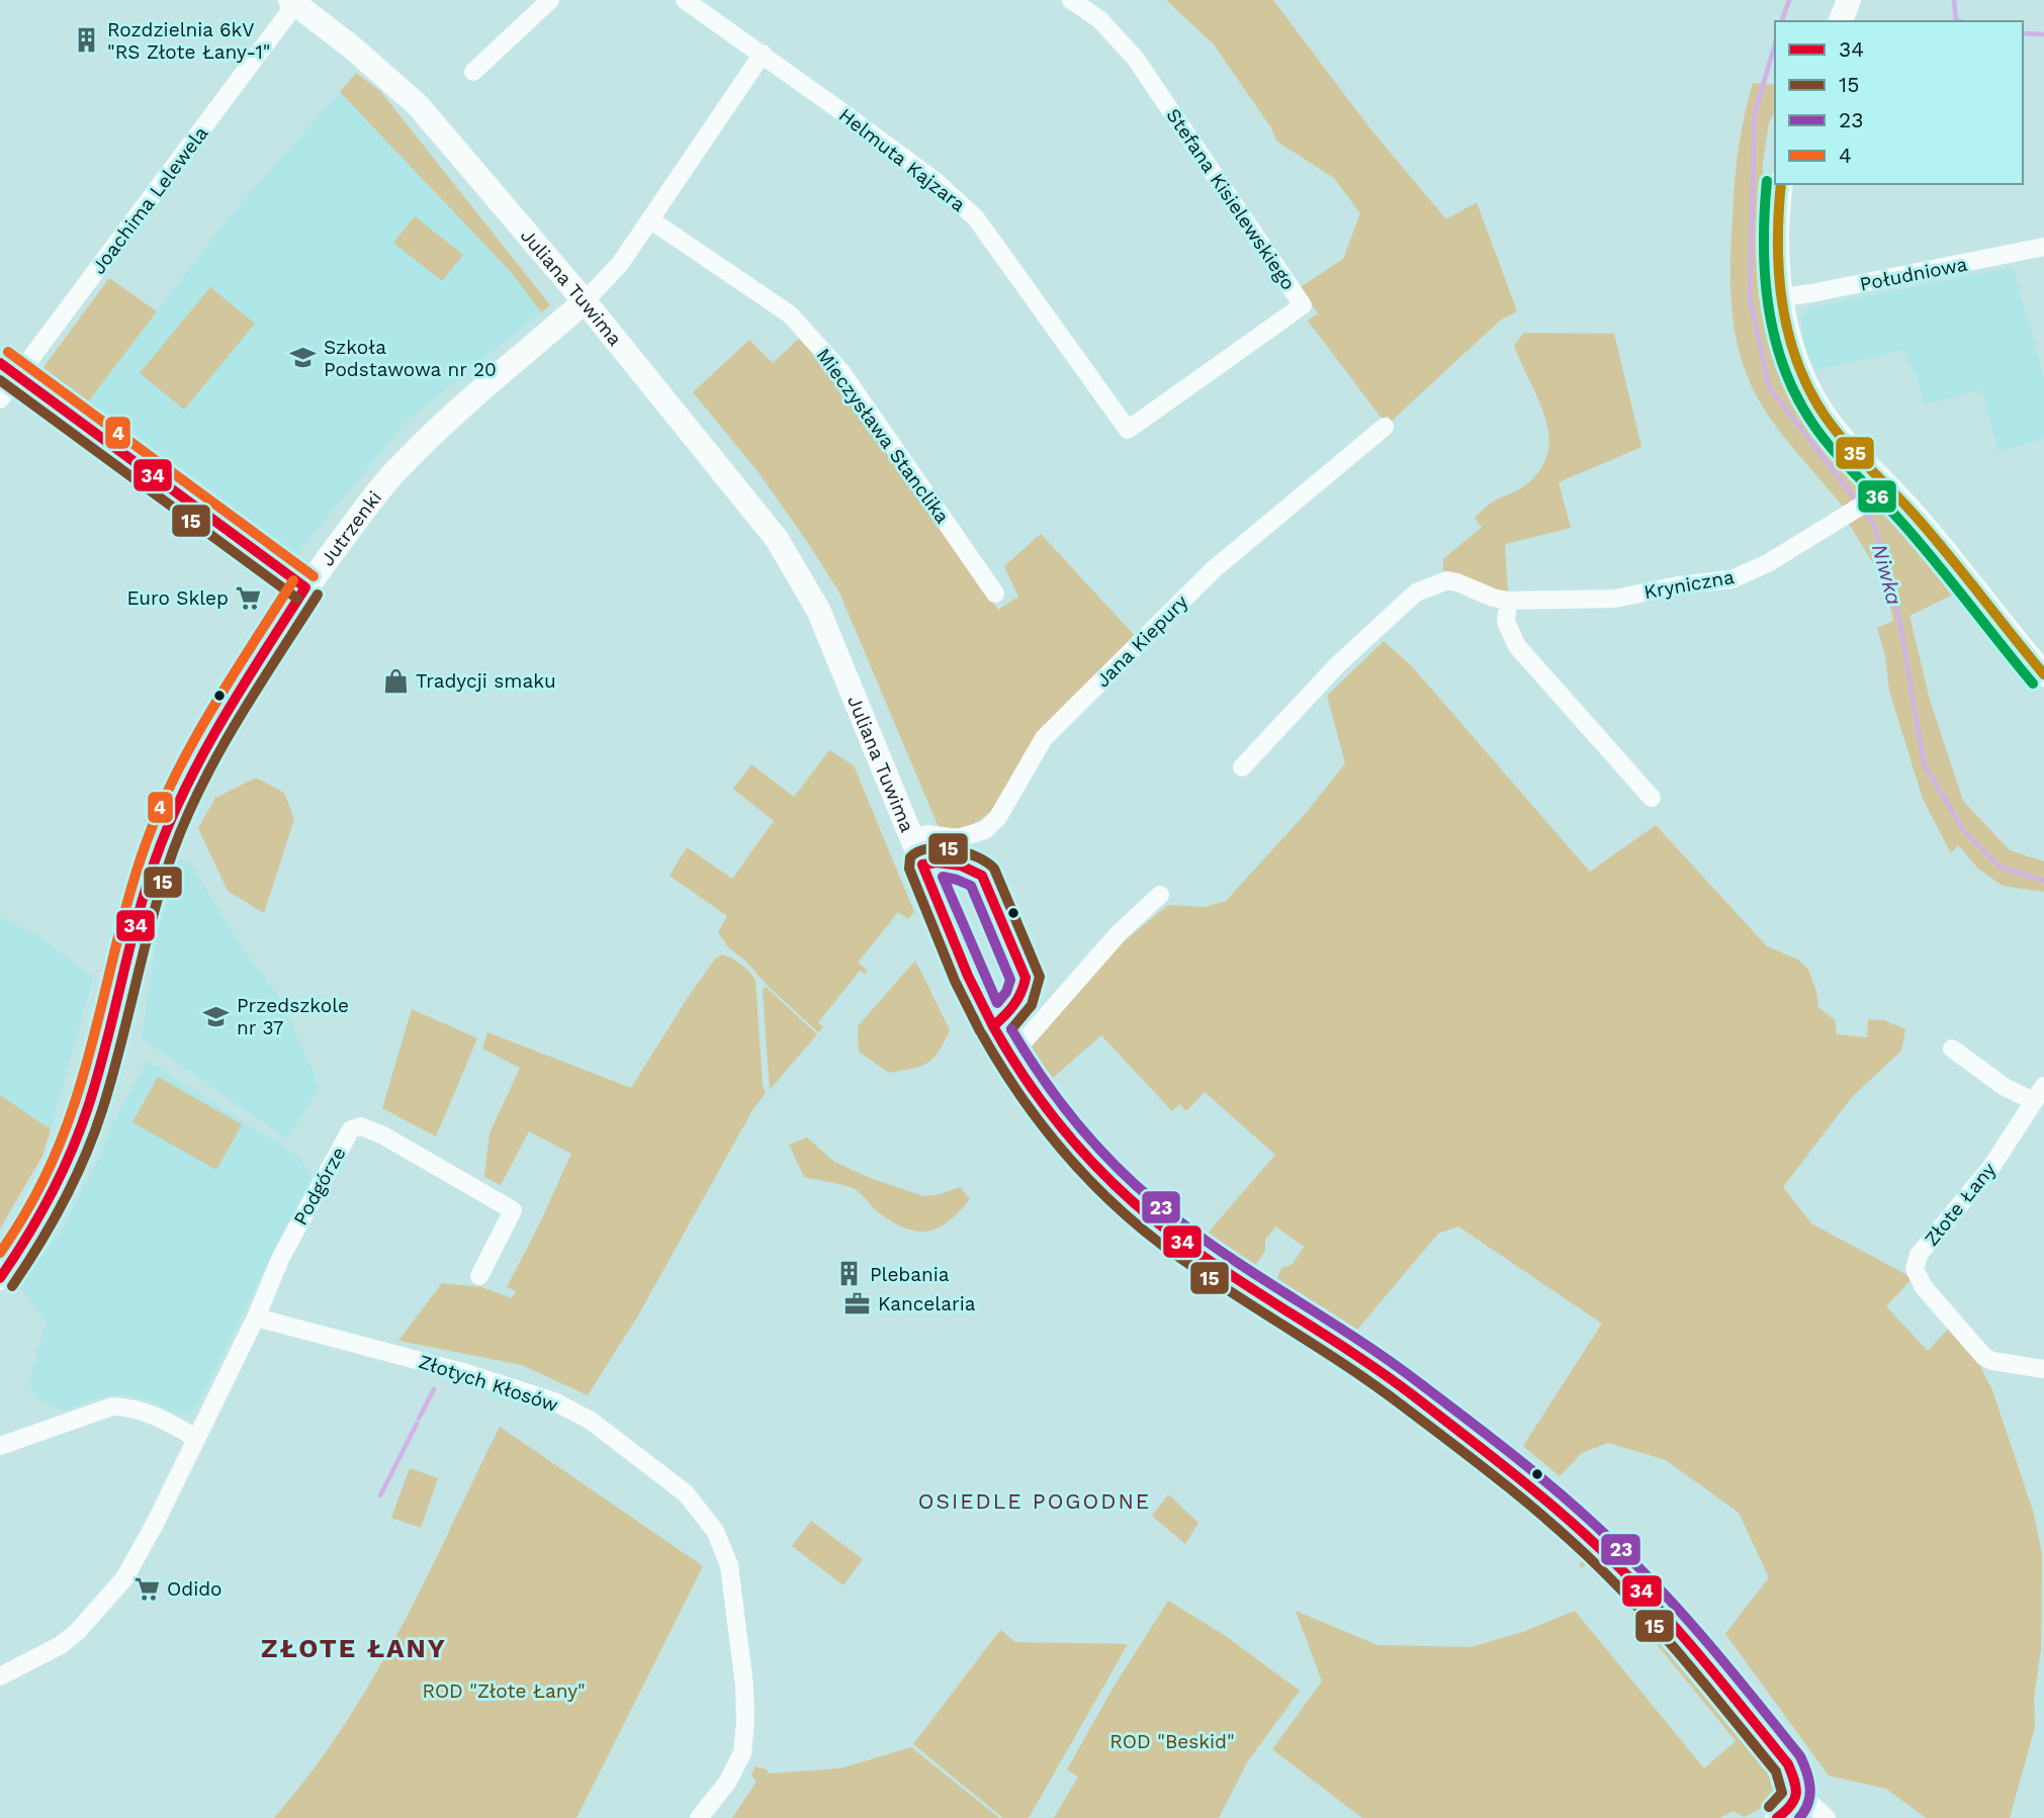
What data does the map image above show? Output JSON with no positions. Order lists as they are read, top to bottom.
{
  "streets": {
    "street": [
      "Helmuta Kajzara",
      "Stefana Kisielewskiego",
      "Joachima Lelewela",
      "Południowa",
      "Juliana Tuwima",
      "Mieczysława Stanclika",
      "Jutrzenki",
      "Kryniczna",
      "Jana Kiepury",
      "Podgórze",
      "Złote Łany",
      "Złotych Kłosów"
    ]
  },
  "crossings": [
    ["Helmuta Kajzara", "Stefana Kisielewskiego"],
    ["Joachima Lelewela", "Juliana Tuwima"],
    ["Juliana Tuwima", "Jutrzenki"],
    ["Juliana Tuwima", "Jana Kiepury"],
    ["Podgórze", "Złotych Kłosów"]
  ],
  "districts": ["OSIEDLE POGODNE", "ZŁOTE ŁANY"],
  "water": ["Niwka"],
  "parks": ["ROD \"Złote Łany\"", "ROD \"Beskid\""],
  "places": {
    "building": ["Rozdzielnia 6kV \"RS Złote Łany-1\"", "Plebania"],
    "school or university": ["Szkoła Podstawowa nr 20", "Przedszkole nr 37"],
    "supermarket": ["Euro Sklep", "Odido"],
    "shop": ["Tradycji smaku"],
    "office": ["Kancelaria"]
  },
  "lines": [
    "transit line 36",
    "transit line 35",
    "transit line 4",
    "transit line 34",
    "transit line 15",
    "transit line 23"
  ],
  "legend": [
    "34",
    "15",
    "23",
    "4"
  ]
}
